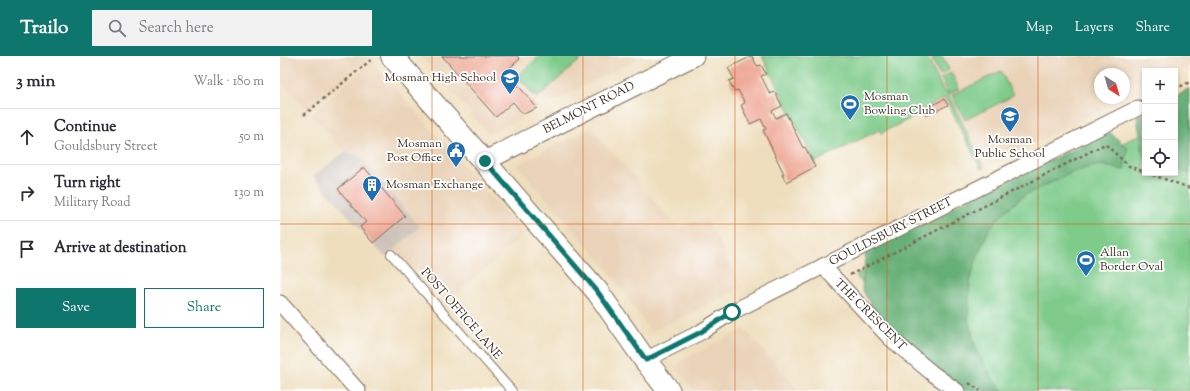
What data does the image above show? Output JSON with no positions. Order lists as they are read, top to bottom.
{
  "streets": {
    "street": ["BELMONT ROAD", "GOULDSBURY STREET", "THE CRESCENT"],
    "lane": ["POST OFFICE LANE"]
  },
  "crossings": [
    ["GOULDSBURY STREET", "THE CRESCENT"]
  ],
  "places": {
    "school or university": ["Mosman High School", "Mosman Public School"],
    "sports": ["Mosman Bowling Club", "Allan Border Oval"],
    "public building": ["Mosman Post Office"],
    "building": ["Mosman Exchange"]
  },
  "north": "bottom right",
  "page": {
    "header": "Trailo",
    "search": "Search here",
    "nav": ["Map", "Layers", "Share"],
    "heading": ["3 min", "Walk · 180 m"],
    "map_buttons": ["+", "−"],
    "list": [
      ["Continue", "Gouldsbury Street", "50 m"],
      ["Turn right", "Military Road", "130 m"],
      "Arrive at destination"
    ],
    "buttons": ["Save", "Share"]
  }
}
